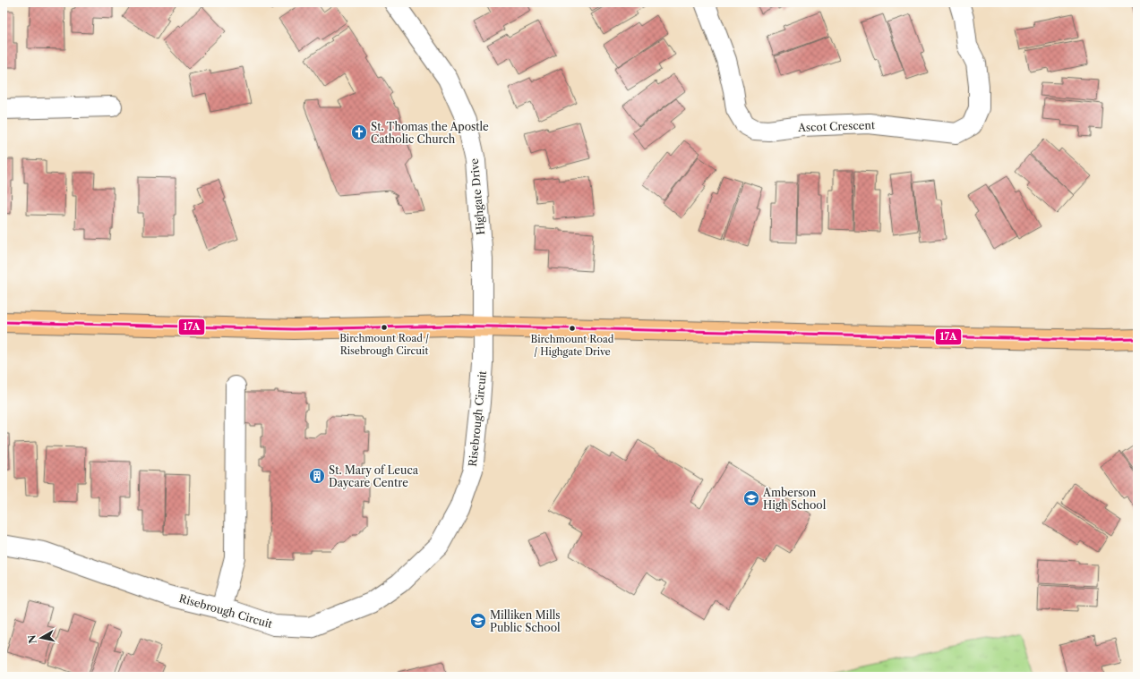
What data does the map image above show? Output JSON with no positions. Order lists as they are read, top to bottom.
{
  "streets": {
    "street": ["Ascot Crescent", "Highgate Drive", "Risebrough Circuit"]
  },
  "crossings": [
    ["Highgate Drive", "Risebrough Circuit"]
  ],
  "places": {
    "church": ["St. Thomas the Apostle Catholic Church"],
    "other": ["Birchmount Road / Risebrough Circuit", "Birchmount Road / Highgate Drive"],
    "building": ["St. Mary of Leuca Daycare Centre"],
    "school or university": ["Amberson High School", "Milliken Mills Public School"]
  },
  "lines": ["transit line 17A"],
  "north": "left"
}
